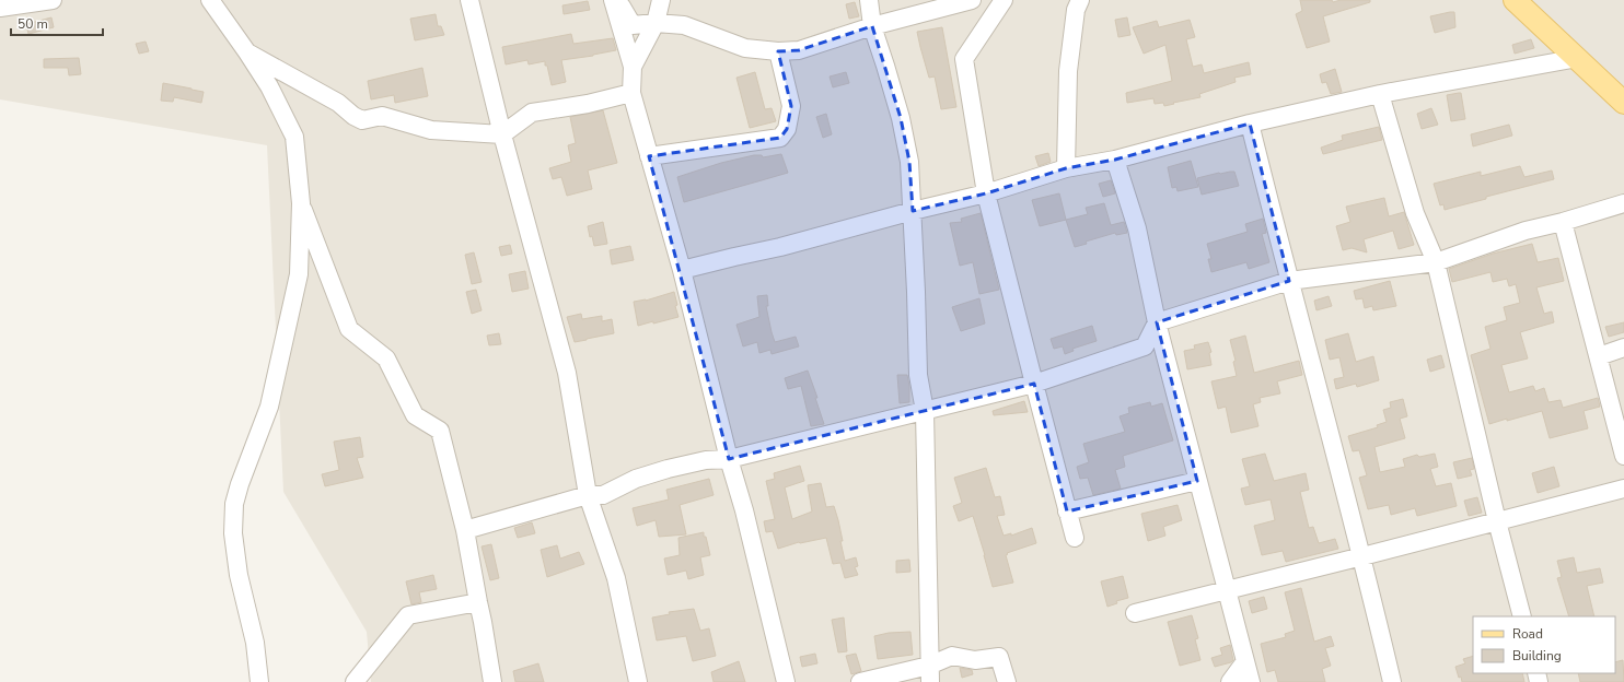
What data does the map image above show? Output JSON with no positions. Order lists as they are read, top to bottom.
{
  "legend": ["Road", "Building"],
  "scale_bar": "50 m"
}
